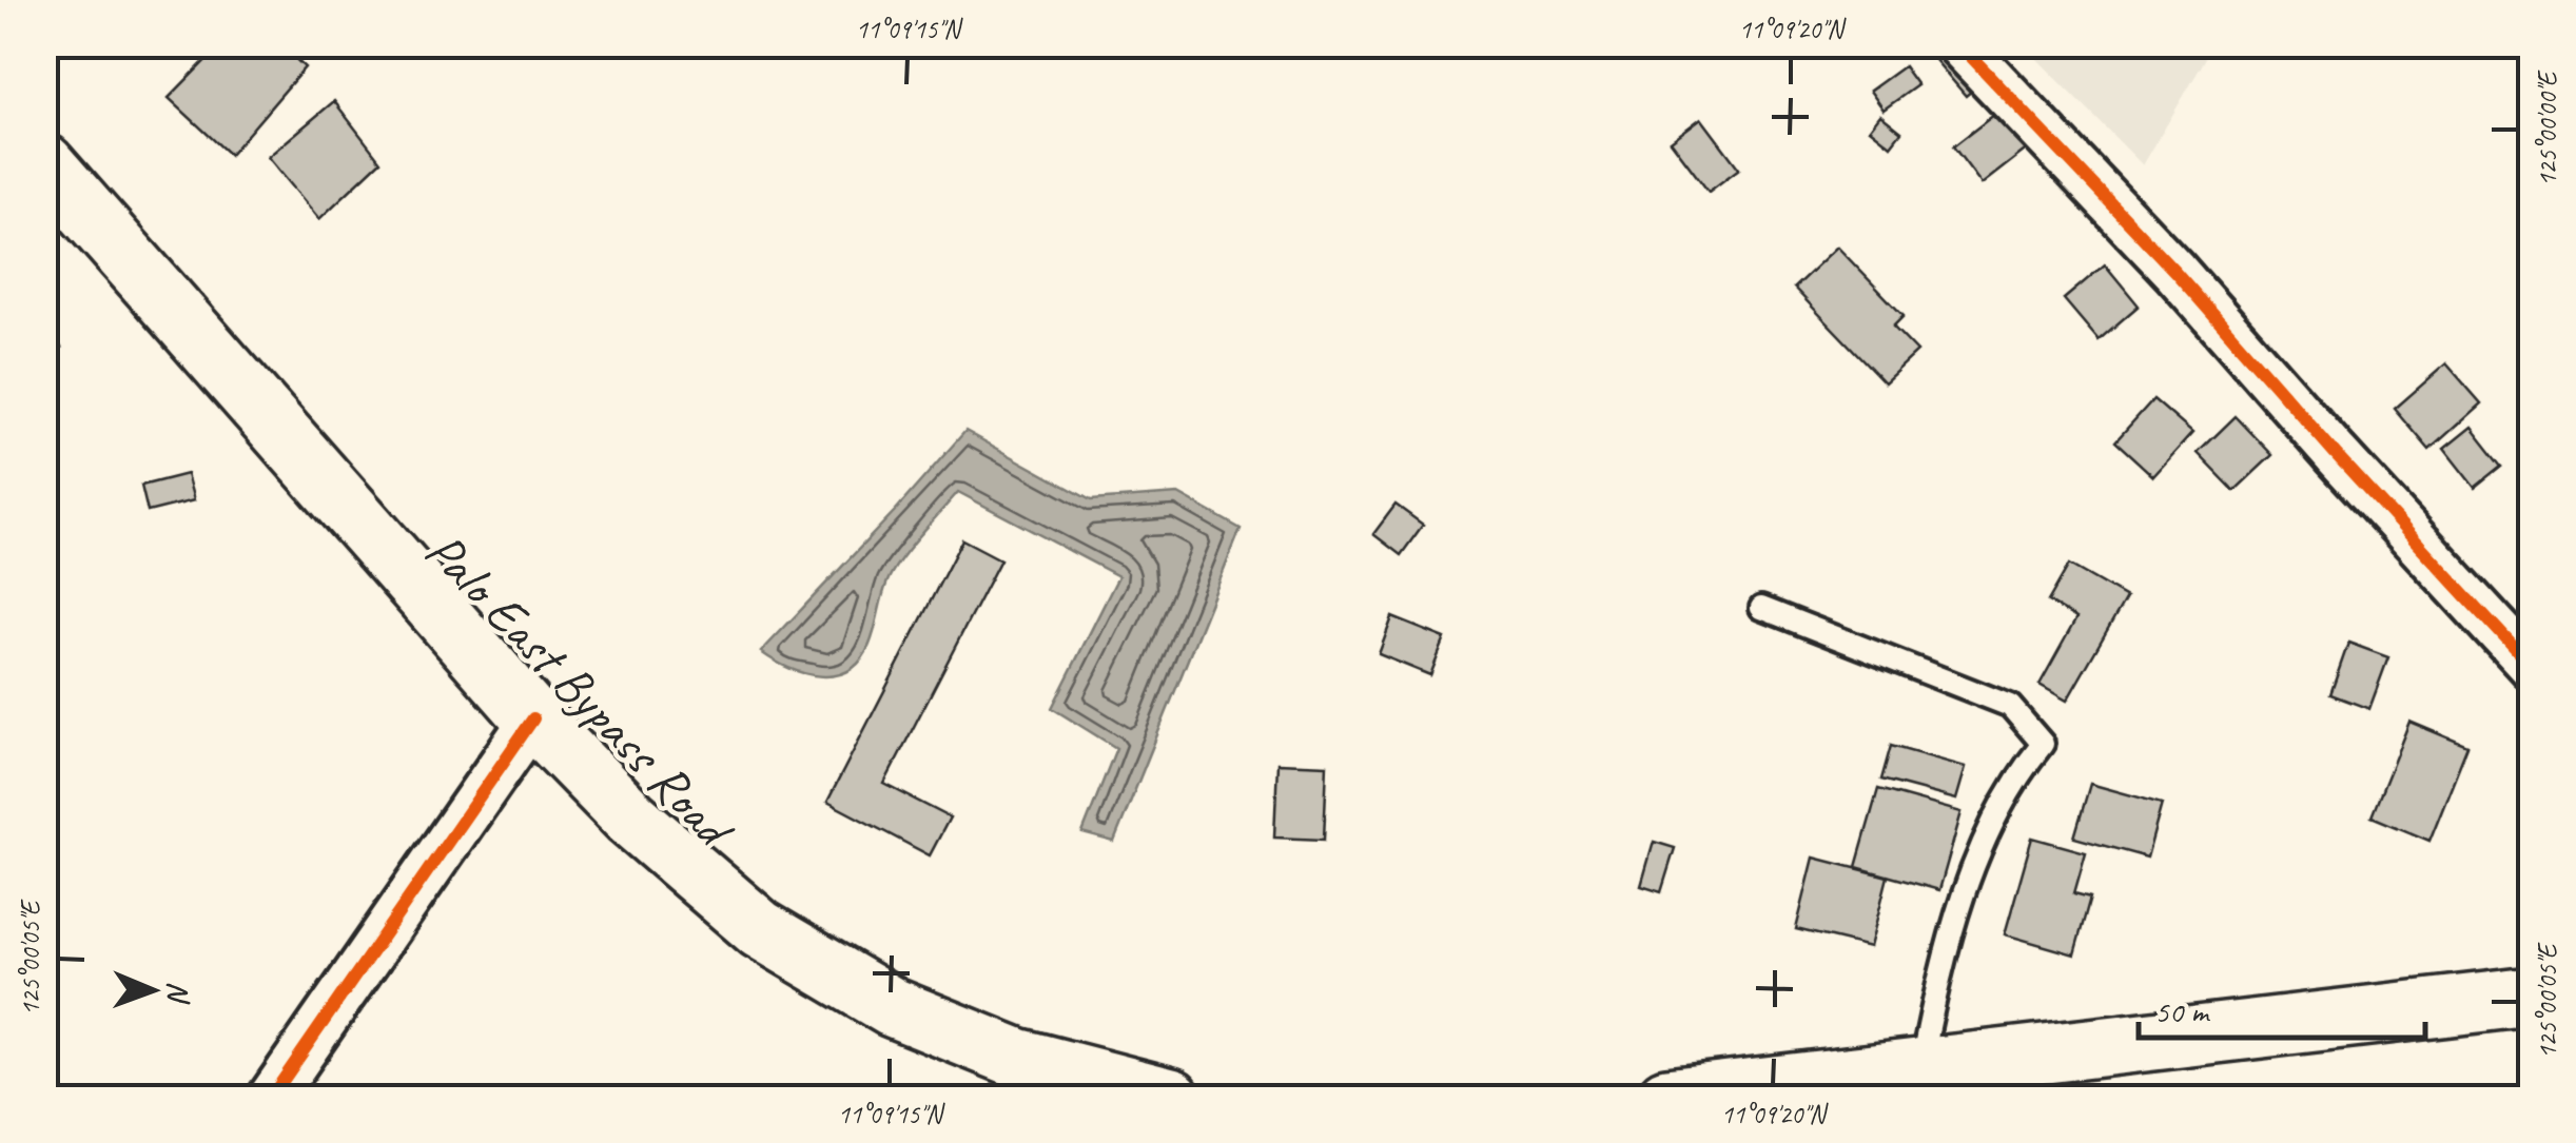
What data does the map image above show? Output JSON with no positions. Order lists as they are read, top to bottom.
{
  "streets": {
    "main road": ["Palo East Bypass Road"]
  },
  "scale_bar": "50 m",
  "north": "right",
  "coordinates": [
    "11°09'15\"N",
    "11°09'20\"N",
    "125°00'00\"E",
    "125°00'05\"E"
  ]
}
